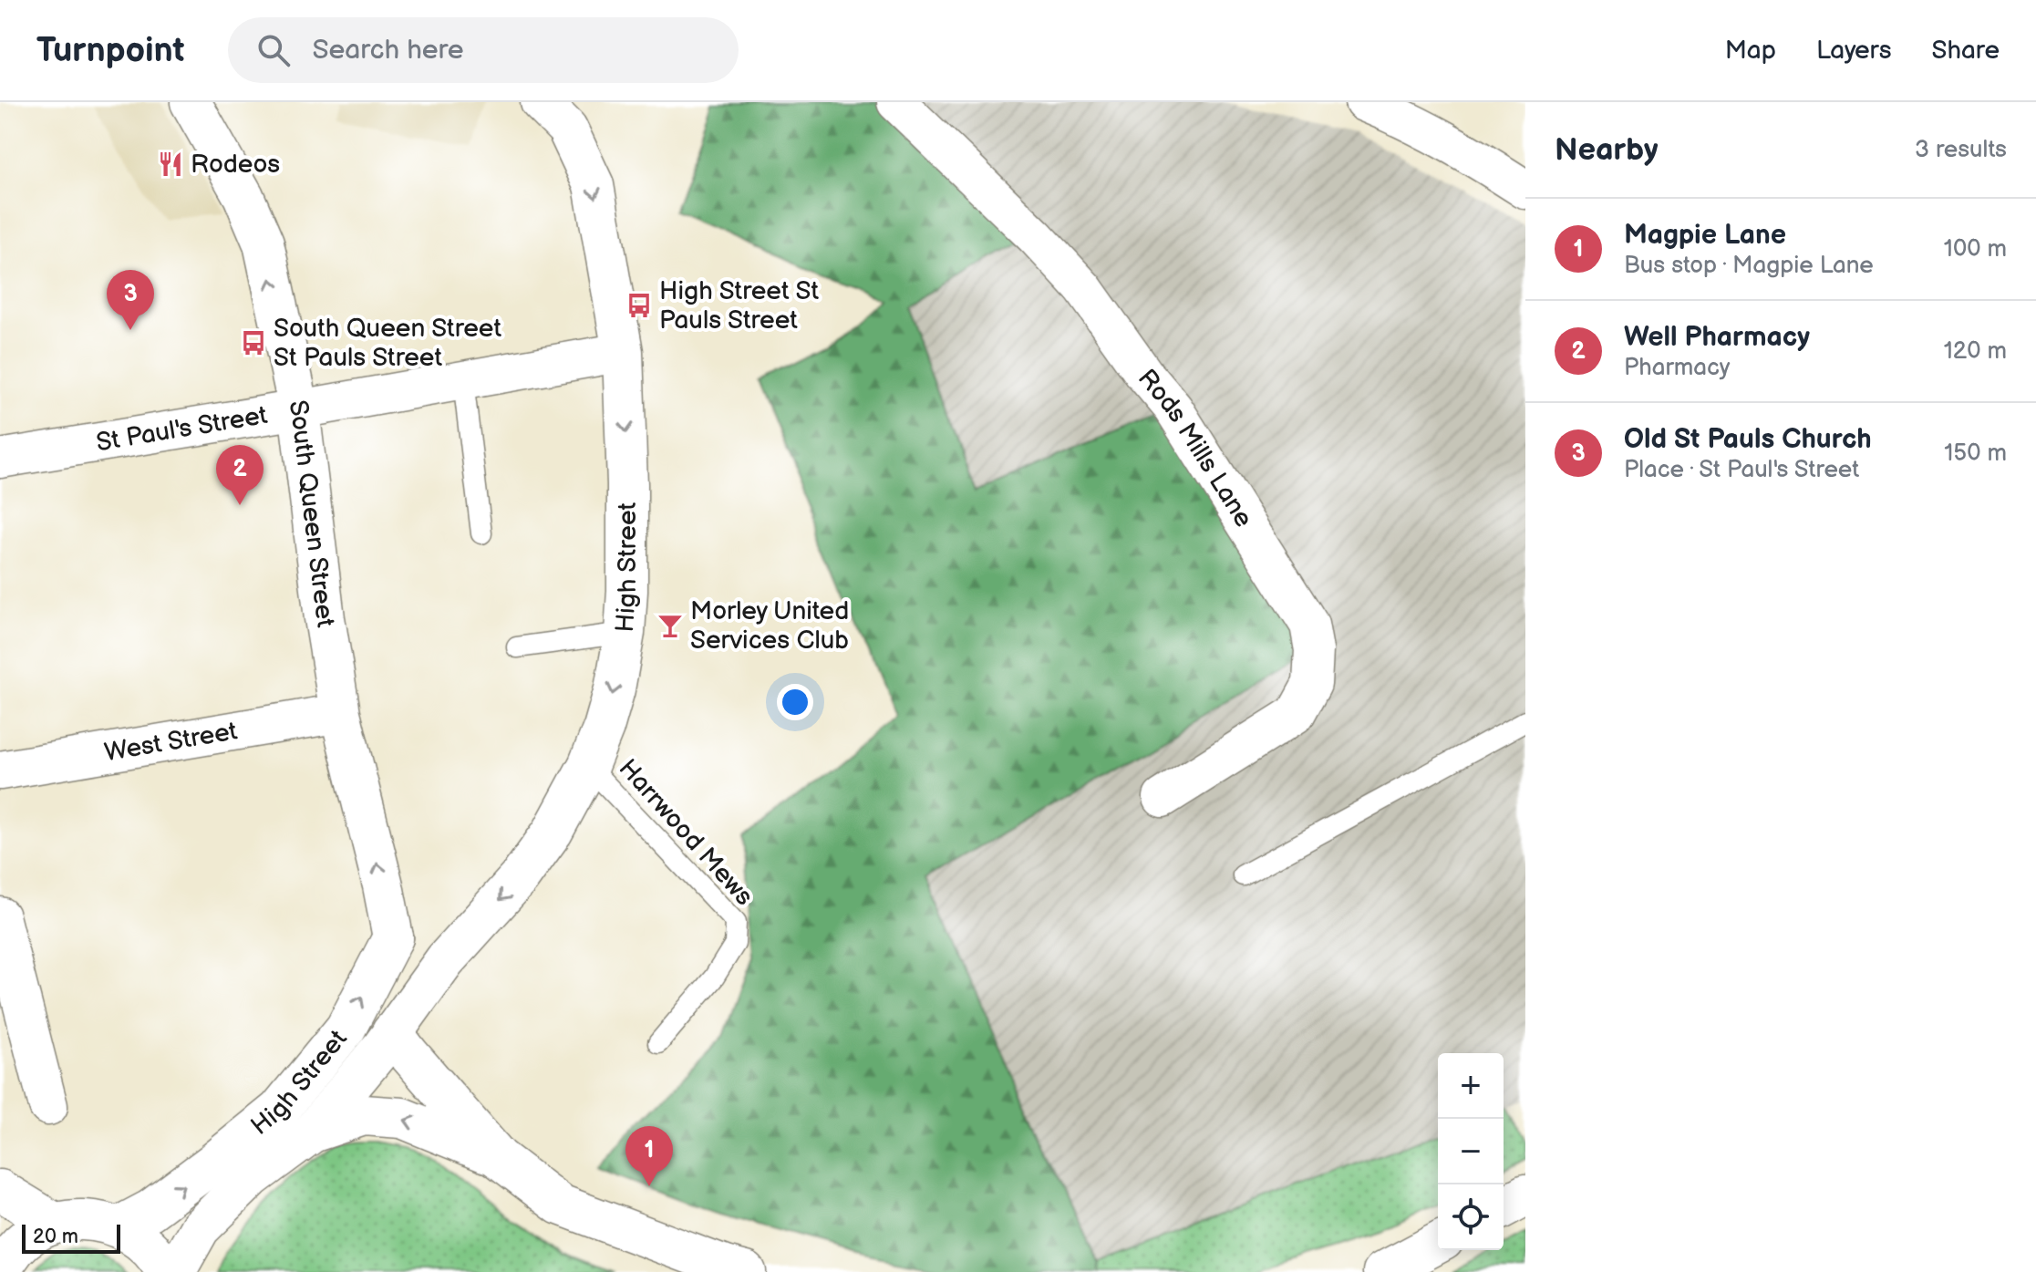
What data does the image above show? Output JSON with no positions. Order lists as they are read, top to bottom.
{
  "streets": {
    "street": [
      "St Paul's Street",
      "Rods Mills Lane",
      "South Queen Street",
      "High Street",
      "West Street"
    ],
    "lane": ["Harrwood Mews"]
  },
  "crossings": [
    ["St Paul's Street", "South Queen Street"],
    ["St Paul's Street", "High Street"],
    ["South Queen Street", "High Street"],
    ["South Queen Street", "West Street"],
    ["High Street", "Harrwood Mews"]
  ],
  "one_way": ["South Queen Street"],
  "places": {
    "restaurant": ["Rodeos"],
    "bus stop": ["High Street St Pauls Street", "South Queen Street St Pauls Street"],
    "bar": ["Morley United Services Club"]
  },
  "scale_bar": "20 m",
  "page": {
    "header": "Turnpoint",
    "search": "Search here",
    "nav": ["Map", "Layers", "Share"],
    "heading": ["Nearby", "3 results"],
    "list": [
      {
        "mark": "1",
        "name": "Magpie Lane",
        "note": "Bus stop · Magpie Lane",
        "value": "100 m"
      },
      {
        "mark": "2",
        "name": "Well Pharmacy",
        "note": "Pharmacy",
        "value": "120 m"
      },
      {
        "mark": "3",
        "name": "Old St Pauls Church",
        "note": "Place · St Paul's Street",
        "value": "150 m"
      }
    ],
    "pins": ["3", "2", "1"],
    "map_buttons": ["+", "−"],
    "scale": "20 m"
  }
}
